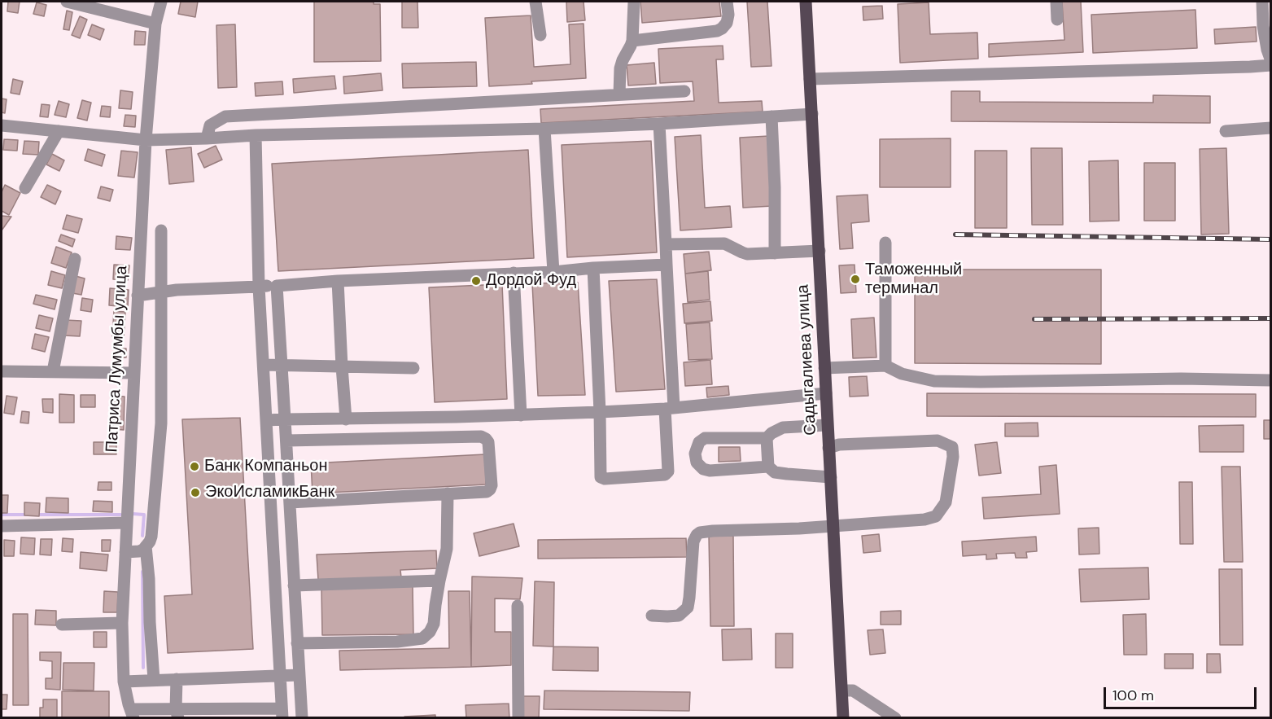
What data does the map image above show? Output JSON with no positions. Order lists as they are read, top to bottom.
{
  "streets": {
    "main road": ["Садыгалиева улица"],
    "street": ["Патриса Лумумбы улица"]
  },
  "places": [
    "Таможенный терминал",
    "Дордой Фуд",
    "Банк Компаньон",
    "ЭкоИсламикБанк"
  ],
  "scale_bar": "100 m"
}
